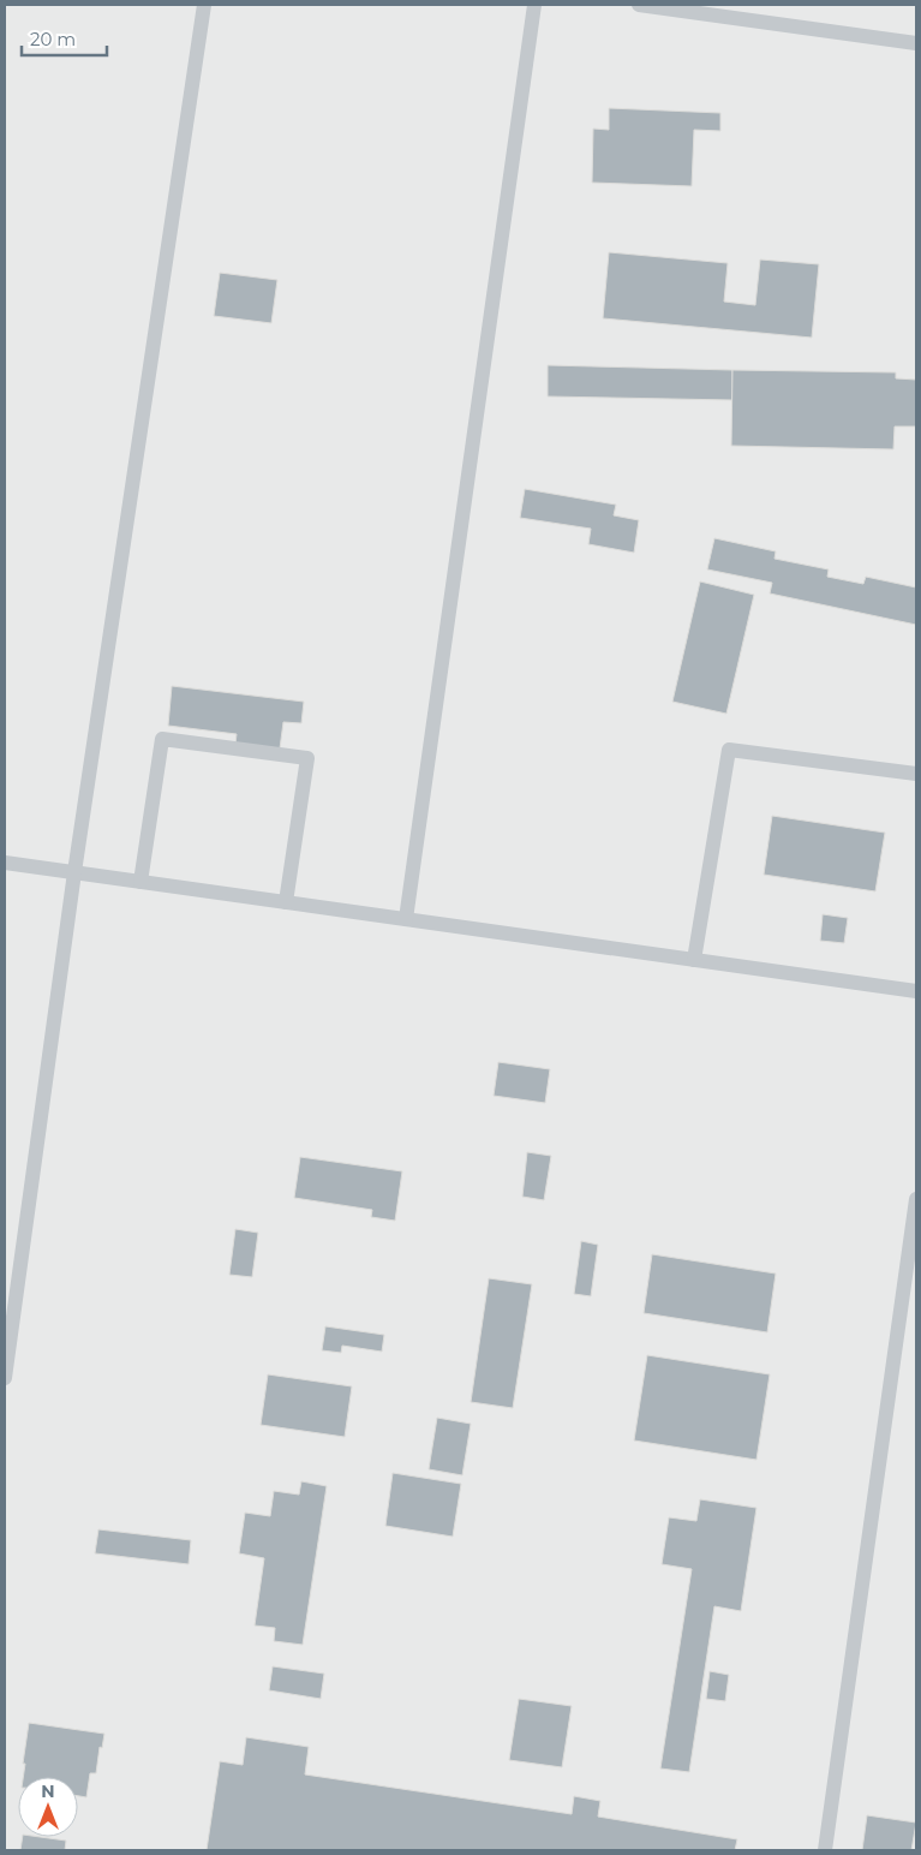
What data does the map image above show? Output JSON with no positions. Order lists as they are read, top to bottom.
{
  "scale_bar": "20 m",
  "north": "top"
}
